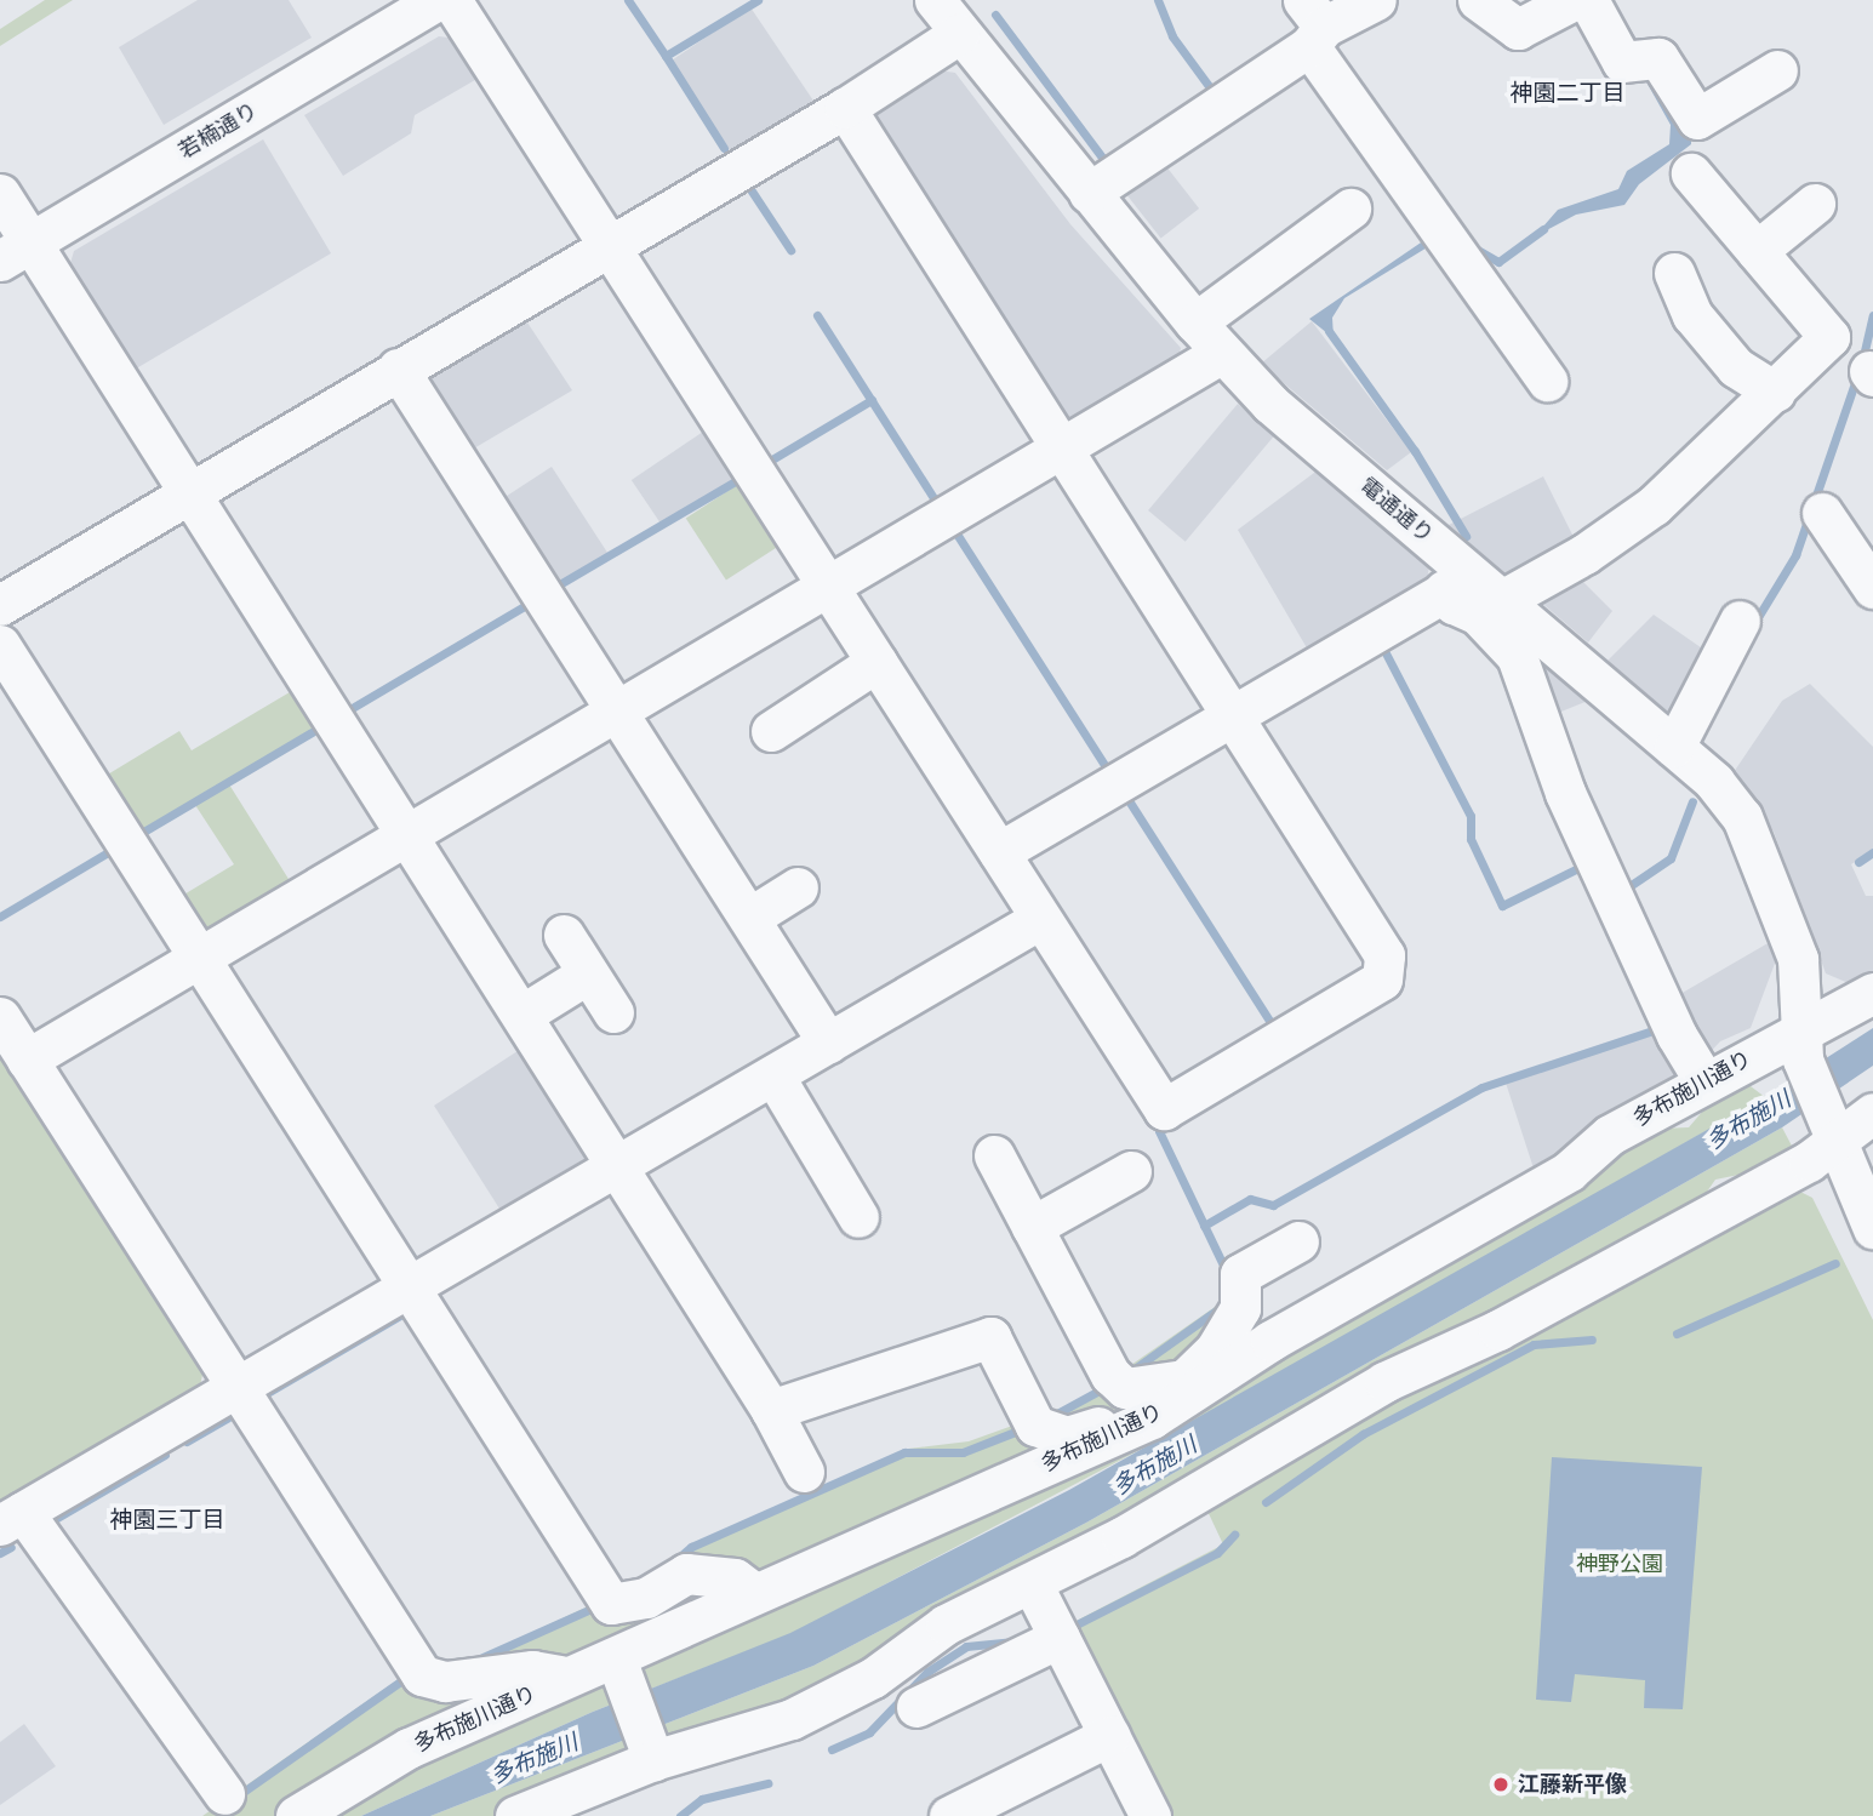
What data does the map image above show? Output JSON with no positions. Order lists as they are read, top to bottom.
{
  "streets": {
    "street": ["若楠通り", "電通通り", "多布施川通り"]
  },
  "crossings": [
    ["電通通り", "多布施川通り"]
  ],
  "districts": ["神園二丁目", "神園三丁目"],
  "water": ["多布施川"],
  "parks": ["神野公園"],
  "places": ["江藤新平像"]
}
